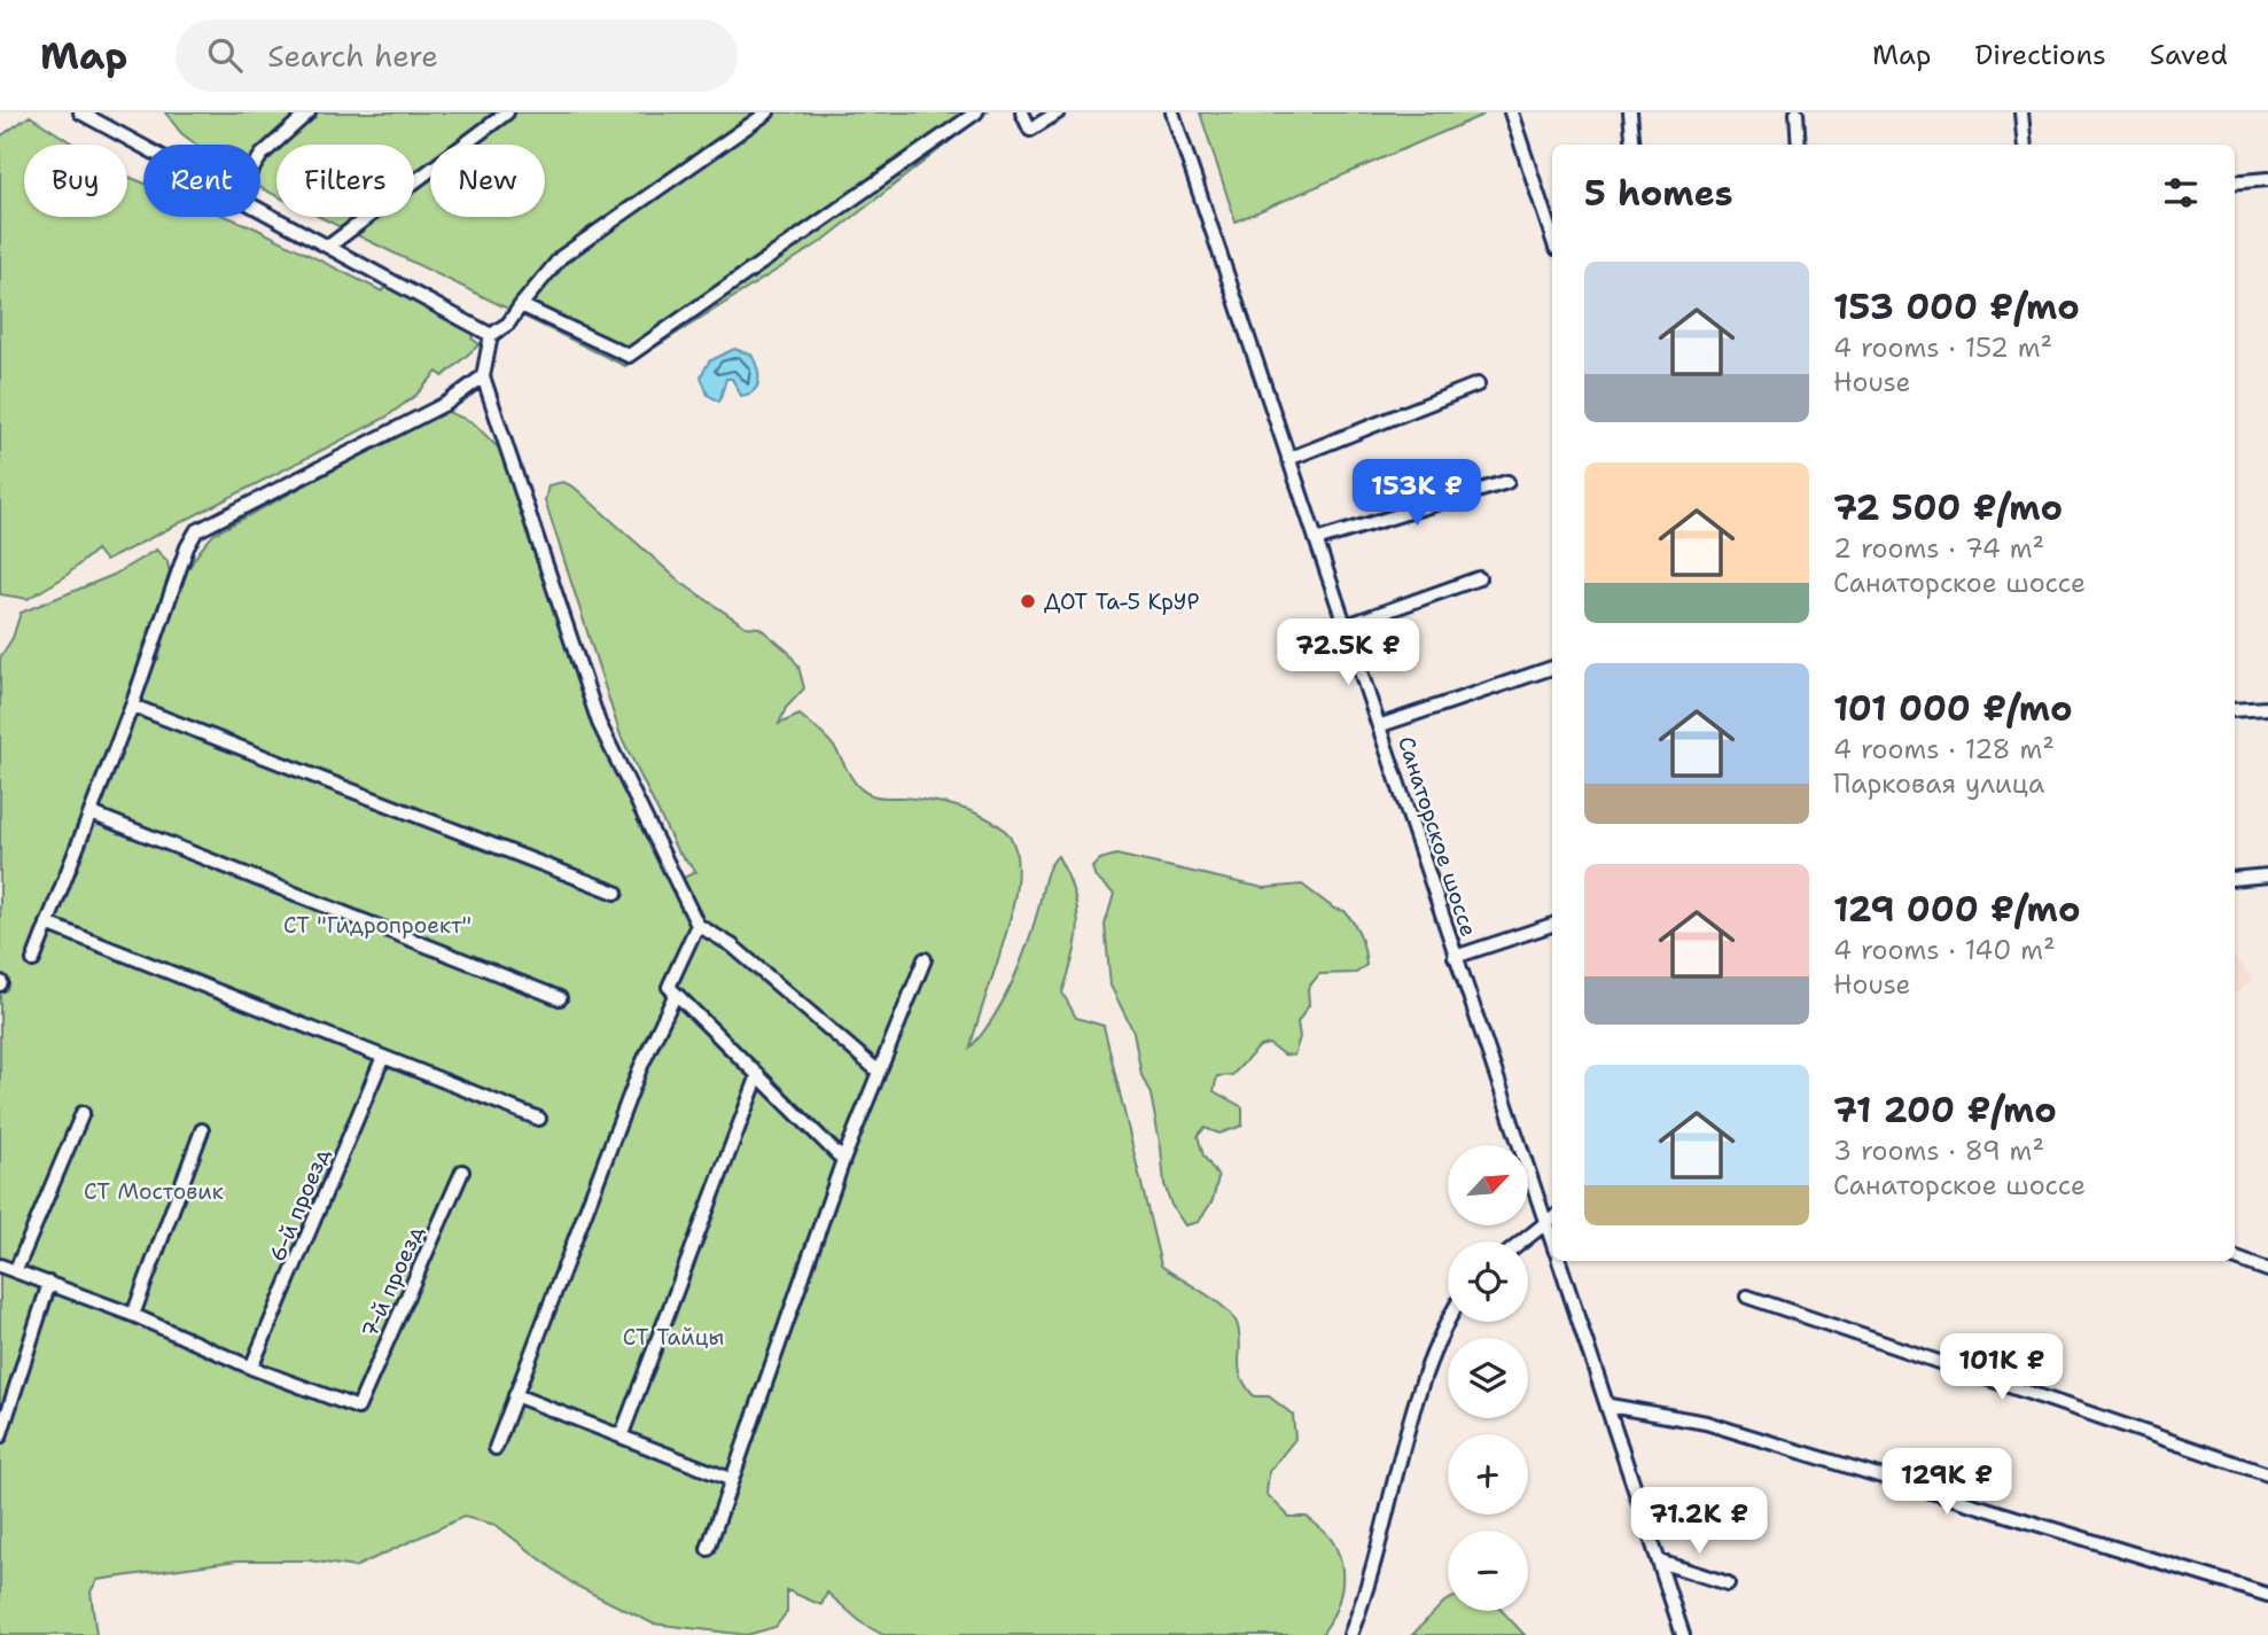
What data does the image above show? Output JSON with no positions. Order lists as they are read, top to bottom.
{
  "streets": {
    "street": ["Санаторское шоссе", "6-й проезд", "7-й проезд"]
  },
  "crossings": [
    ["6-й проезд", "7-й проезд"]
  ],
  "parks": ["СТ \"Гидропроект\"", "СТ Мостовик", "СТ Тайцы"],
  "places": ["ДОТ Та-5 КрУР"],
  "north": "top right",
  "page": {
    "header": "Map",
    "search": "Search here",
    "nav": ["Map", "Directions", "Saved"],
    "chip": [
      "Buy",
      "Rent",
      "Filters",
      "New"
    ],
    "heading": "5 homes",
    "list": [
      {
        "name": "153 000 ₽/mo",
        "note": "4 rooms · 152 m² · House"
      },
      {
        "name": "72 500 ₽/mo",
        "note": "2 rooms · 74 m² · Санаторское шоссе"
      },
      {
        "name": "101 000 ₽/mo",
        "note": "4 rooms · 128 m² · Парковая улица"
      },
      {
        "name": "129 000 ₽/mo",
        "note": "4 rooms · 140 m² · House"
      },
      {
        "name": "71 200 ₽/mo",
        "note": "3 rooms · 89 m² · Санаторское шоссе"
      }
    ],
    "price": [
      "153K ₽",
      "72.5K ₽",
      "101K ₽",
      "129K ₽",
      "71.2K ₽"
    ],
    "map_buttons": ["+", "−"]
  }
}
